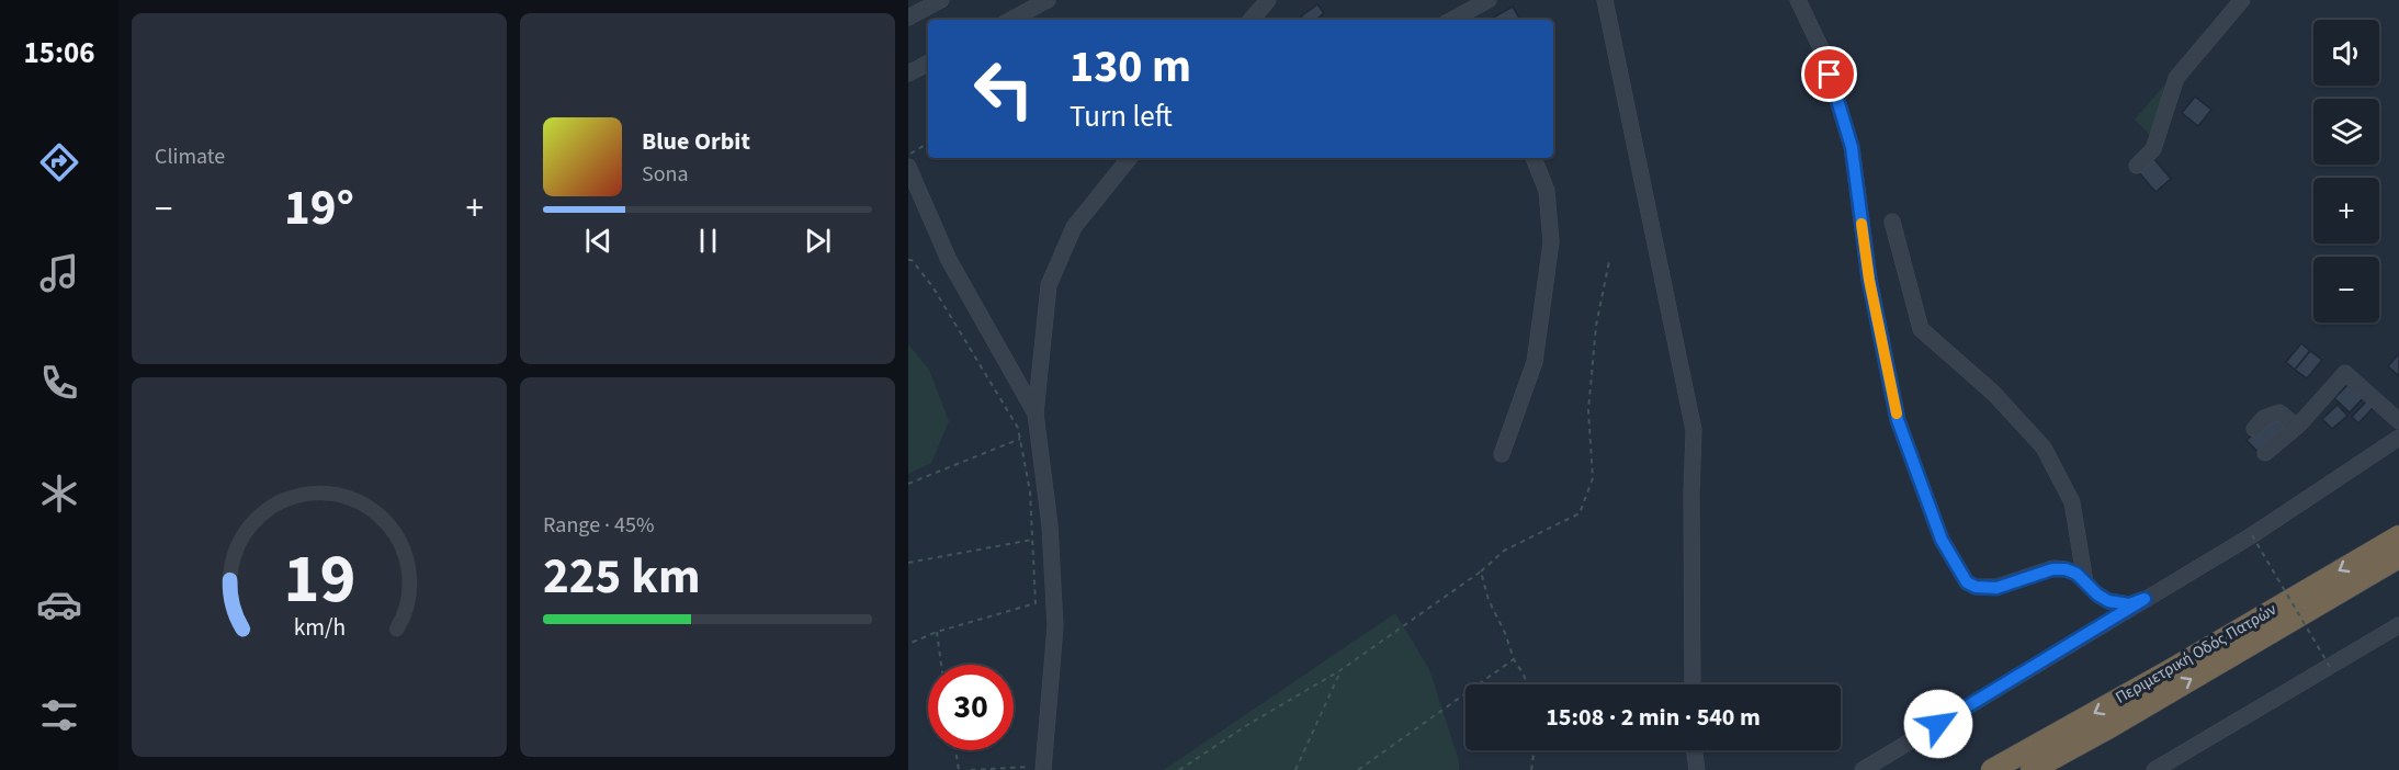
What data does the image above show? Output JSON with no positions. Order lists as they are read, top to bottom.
{
  "streets": {
    "highway": ["Περιμετρική Οδός Πατρών"]
  },
  "page": {
    "tabs": "15:06",
    "tile": [
      "Climate",
      ["Range · 45%", "225 km"]
    ],
    "map_buttons": ["+", "−"],
    "turn": ["130 m", "Turn left"],
    "song": ["Blue Orbit", "Sona"],
    "heat": ["−", "19°", "+"],
    "limit": "30",
    "trip": "15:08 · 2 min · 540 m",
    "gauge": ["19", "km/h"]
  }
}
